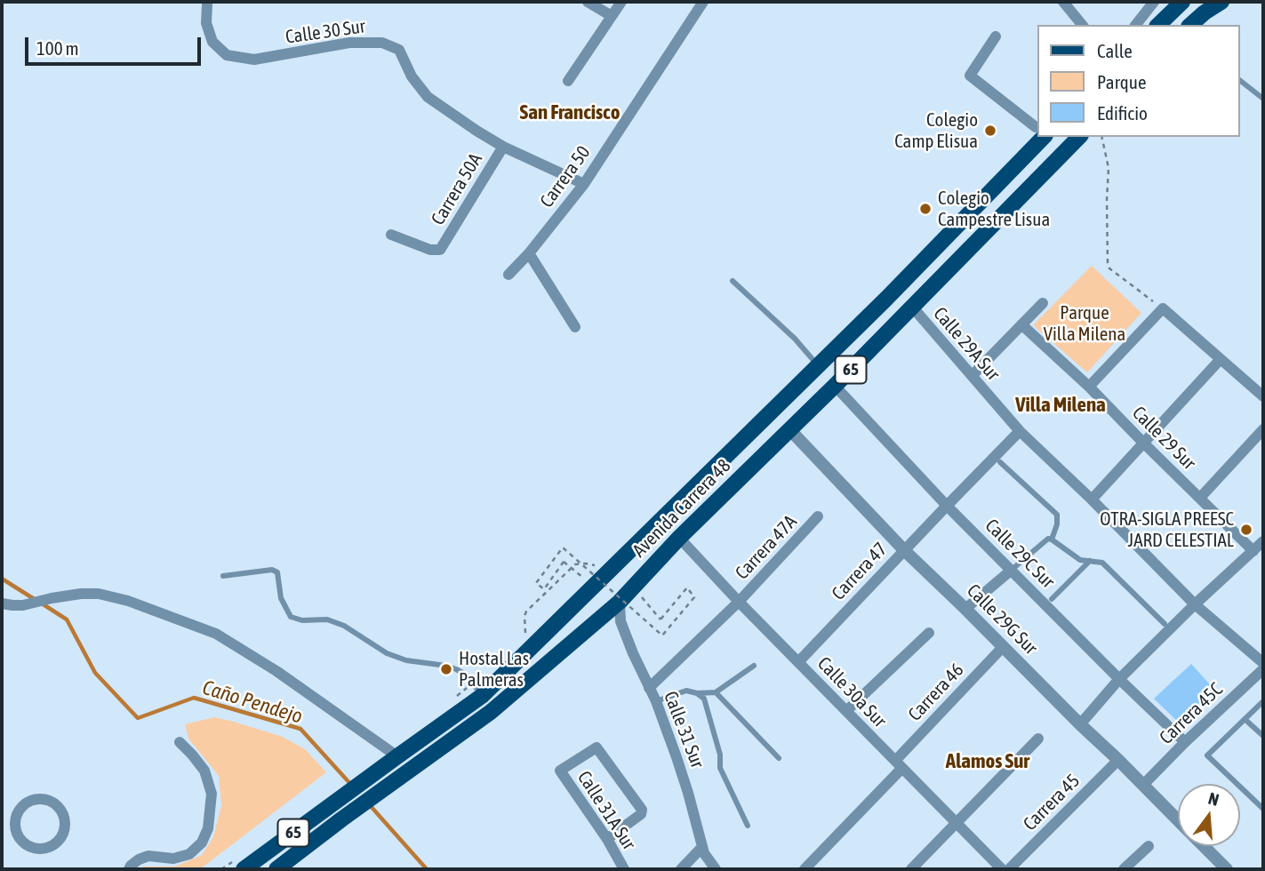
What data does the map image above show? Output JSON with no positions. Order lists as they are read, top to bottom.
{
  "streets": {
    "main road": ["65", "Avenida Carrera 48"],
    "street": [
      "Calle 30 Sur",
      "Carrera 50",
      "Carrera 50A",
      "Calle 29A Sur",
      "Calle 29 Sur",
      "Carrera 47A",
      "Calle 29C Sur",
      "Carrera 47",
      "Calle 29G Sur",
      "Calle 30a Sur",
      "Carrera 46",
      "Carrera 45C",
      "Calle 31 Sur",
      "Carrera 45",
      "Calle 31A Sur"
    ]
  },
  "crossings": [
    ["Calle 30 Sur", "Carrera 50"],
    ["Calle 30 Sur", "Carrera 50A"],
    ["Calle 29A Sur", "Avenida Carrera 48"],
    ["Calle 29A Sur", "Carrera 47"],
    ["Avenida Carrera 48", "Calle 29C Sur"],
    ["Avenida Carrera 48", "Calle 29G Sur"],
    ["Avenida Carrera 48", "Calle 30a Sur"],
    ["Avenida Carrera 48", "Calle 31 Sur"],
    ["Carrera 47A", "Calle 30a Sur"],
    ["Carrera 47A", "Calle 31 Sur"],
    ["Calle 29C Sur", "Carrera 47"],
    ["Calle 29C Sur", "Carrera 45C"],
    ["Carrera 47", "Calle 29G Sur"],
    ["Carrera 47", "Calle 30a Sur"],
    ["Calle 29G Sur", "Carrera 46"],
    ["Calle 29G Sur", "Carrera 45C"],
    ["Calle 29G Sur", "Carrera 45"],
    ["Calle 30a Sur", "Carrera 46"]
  ],
  "districts": ["San Francisco", "Villa Milena", "Alamos Sur"],
  "water": ["Caño Pendejo"],
  "parks": ["Parque Villa Milena"],
  "places": [
    "Colegio Camp Elisua",
    "Colegio Campestre Lisua",
    "OTRA-SIGLA PREESC JARD CELESTIAL",
    "Hostal Las Palmeras"
  ],
  "legend": ["Calle", "Parque", "Edificio"],
  "scale_bar": "100 m",
  "north": "top"
}
